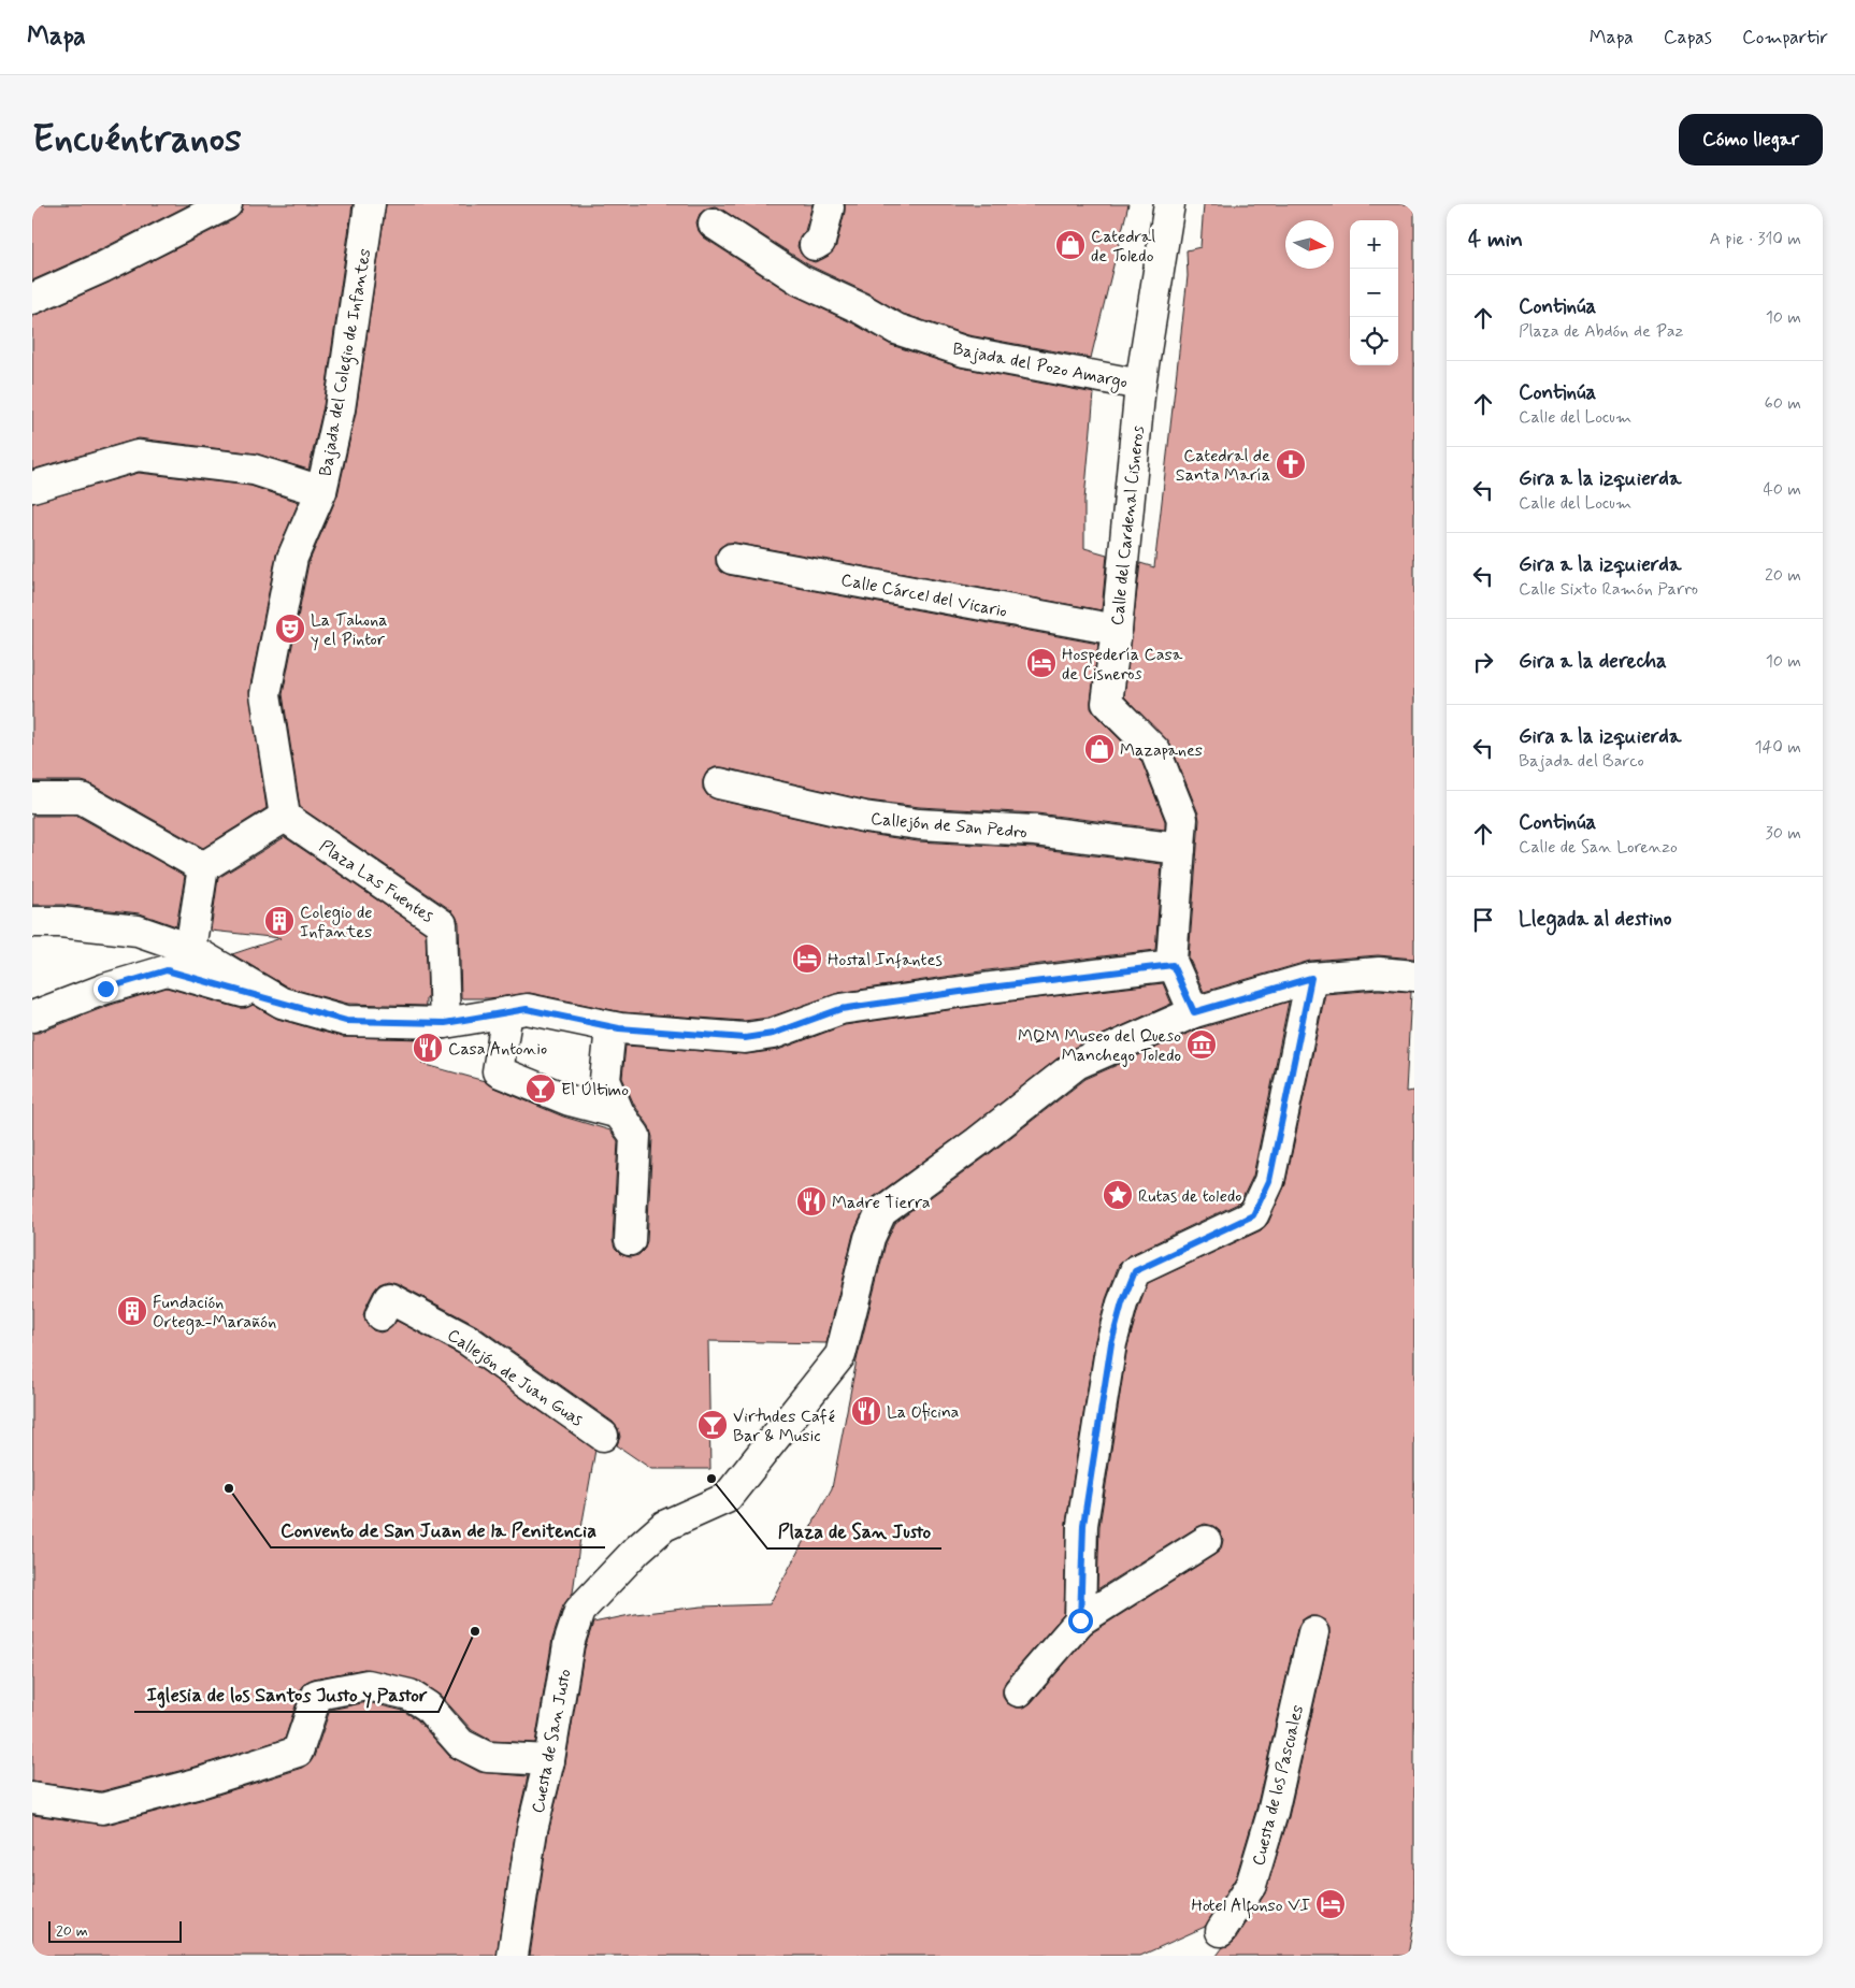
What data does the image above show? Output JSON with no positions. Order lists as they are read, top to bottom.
{
  "streets": {
    "street": [
      "Bajada del Colegio de Infantes",
      "Bajada del Pozo Amargo",
      "Calle del Cardenal Cisneros",
      "Calle Cárcel del Vicario",
      "Callejón de San Pedro",
      "Plaza Las Fuentes",
      "Callejón de Juan Guas",
      "Cuesta de San Justo",
      "Cuesta de los Pascuales"
    ]
  },
  "crossings": [
    ["Bajada del Colegio de Infantes", "Plaza Las Fuentes"],
    ["Bajada del Pozo Amargo", "Calle del Cardenal Cisneros"],
    ["Calle del Cardenal Cisneros", "Calle Cárcel del Vicario"],
    ["Calle del Cardenal Cisneros", "Callejón de San Pedro"],
    ["Calle del Cardenal Cisneros", "Cuesta de San Justo"]
  ],
  "places": {
    "shop": ["Catedral de Toledo", "Mazapanes"],
    "church": ["Catedral de Santa María"],
    "theatre": ["La Tahona y el Pintor"],
    "hotel": ["Hospedería Casa de Cisneros", "Hostal Infantes", "Hotel Alfonso VI"],
    "building": ["Colegio de Infantes", "Fundación Ortega-Marañón"],
    "museum": ["MQM Museo del Queso Manchego Toledo"],
    "restaurant": ["Casa Antonio", "Madre Tierra", "La Oficina"],
    "bar": ["El Último", "Virtudes Café Bar & Music"],
    "place": ["Rutas de toledo"],
    "other": ["Plaza de San Justo", "Convento de San Juan de la Penitencia", "Iglesia de los Santos Justo y Pastor"]
  },
  "scale_bar": "20 m",
  "north": "right",
  "page": {
    "header": "Mapa",
    "nav": ["Mapa", "Capas", "Compartir"],
    "buttons": "Cómo llegar",
    "title": "Encuéntranos",
    "heading": ["4 min", "A pie · 310 m"],
    "map_buttons": ["+", "−"],
    "list": [
      ["Continúa", "Plaza de Abdón de Paz", "10 m"],
      ["Continúa", "Calle del Locum", "60 m"],
      ["Gira a la izquierda", "Calle del Locum", "40 m"],
      ["Gira a la izquierda", "Calle Sixto Ramón Parro", "20 m"],
      ["Gira a la derecha", "10 m"],
      ["Gira a la izquierda", "Bajada del Barco", "140 m"],
      ["Continúa", "Calle de San Lorenzo", "30 m"],
      "Llegada al destino"
    ],
    "scale": "20 m"
  }
}
